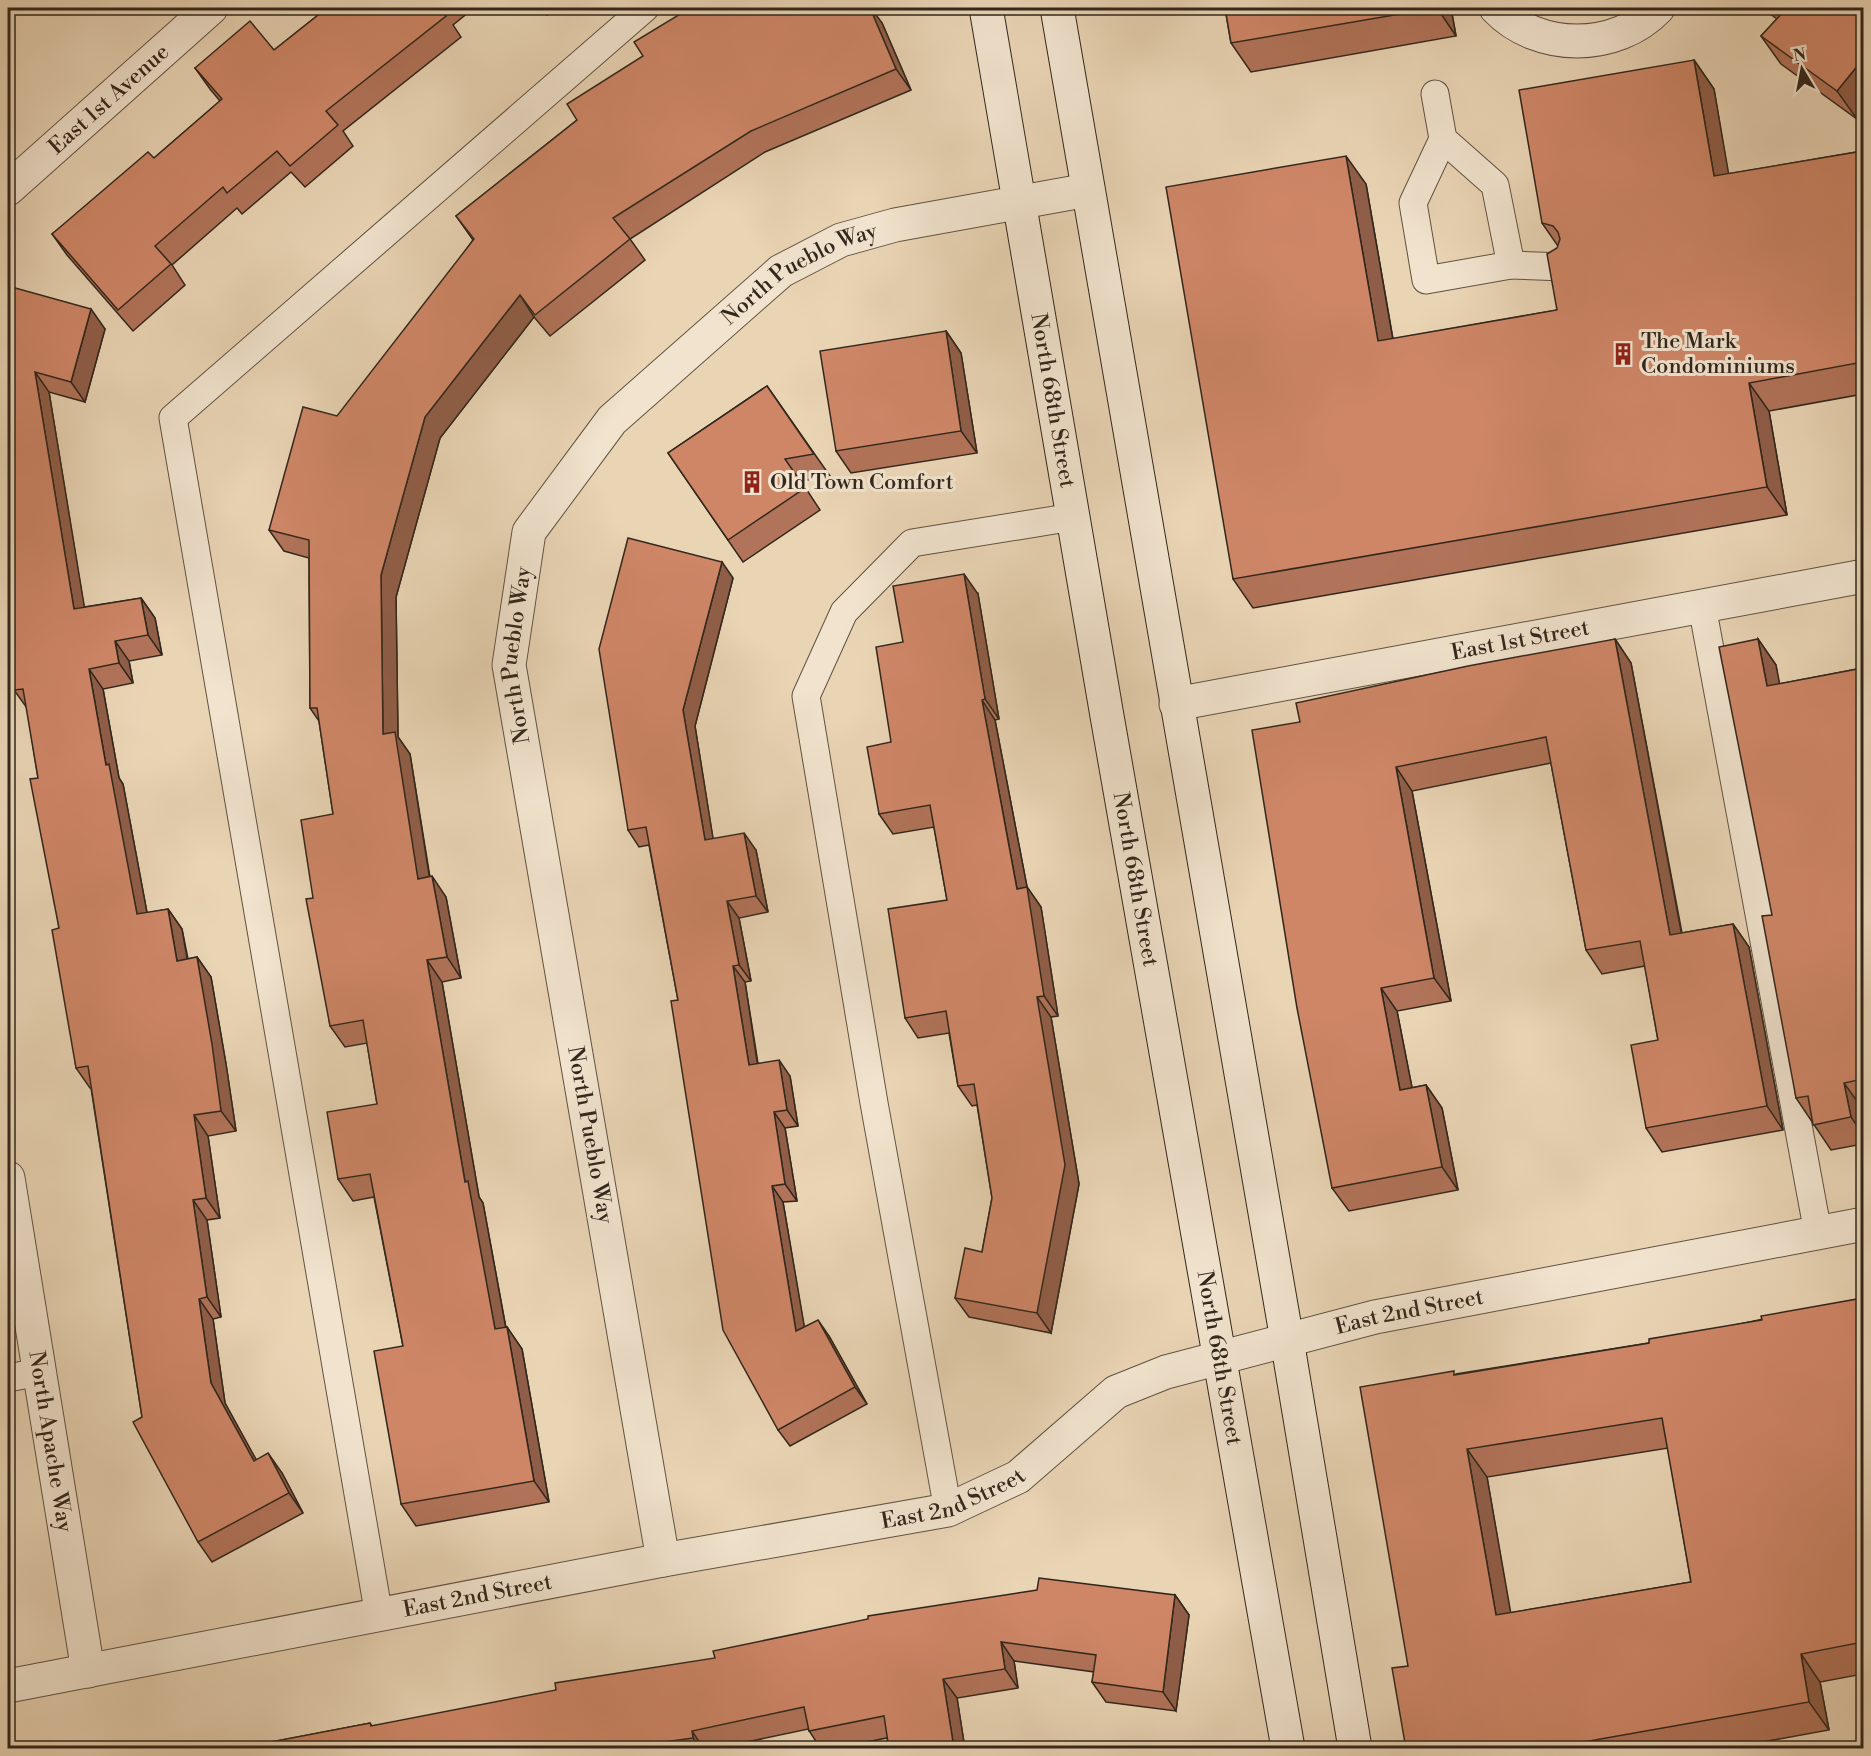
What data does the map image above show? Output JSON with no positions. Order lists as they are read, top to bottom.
{
  "streets": {
    "street": [
      "East 1st Avenue",
      "North Pueblo Way",
      "North 68th Street",
      "East 1st Street",
      "East 2nd Street",
      "North Apache Way"
    ]
  },
  "crossings": [
    ["North Pueblo Way", "North 68th Street"],
    ["North Pueblo Way", "East 2nd Street"],
    ["North 68th Street", "East 2nd Street"],
    ["East 2nd Street", "North Apache Way"]
  ],
  "places": {
    "building": ["The Mark Condominiums", "Old Town Comfort"]
  },
  "north": "top"
}
